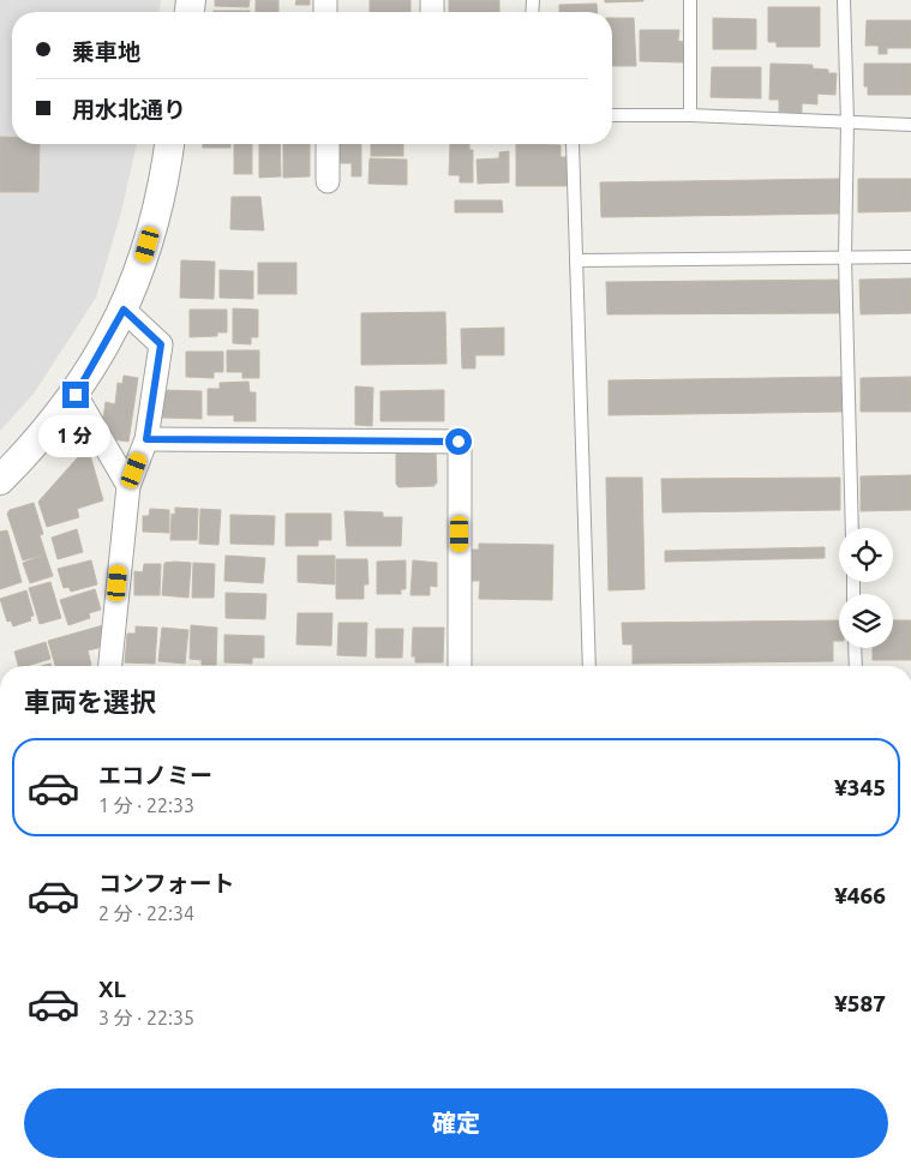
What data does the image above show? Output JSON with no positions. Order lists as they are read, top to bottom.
{
  "page": {
    "banner": ["乗車地", "用水北通り"],
    "bubble": "1 分",
    "heading": "車両を選択",
    "list": [
      {
        "name": "エコノミー",
        "note": "1 分 · 22:33",
        "value": "¥345"
      },
      {
        "name": "コンフォート",
        "note": "2 分 · 22:34",
        "value": "¥466"
      },
      {
        "name": "XL",
        "note": "3 分 · 22:35",
        "value": "¥587"
      }
    ],
    "buttons": "確定"
  }
}
